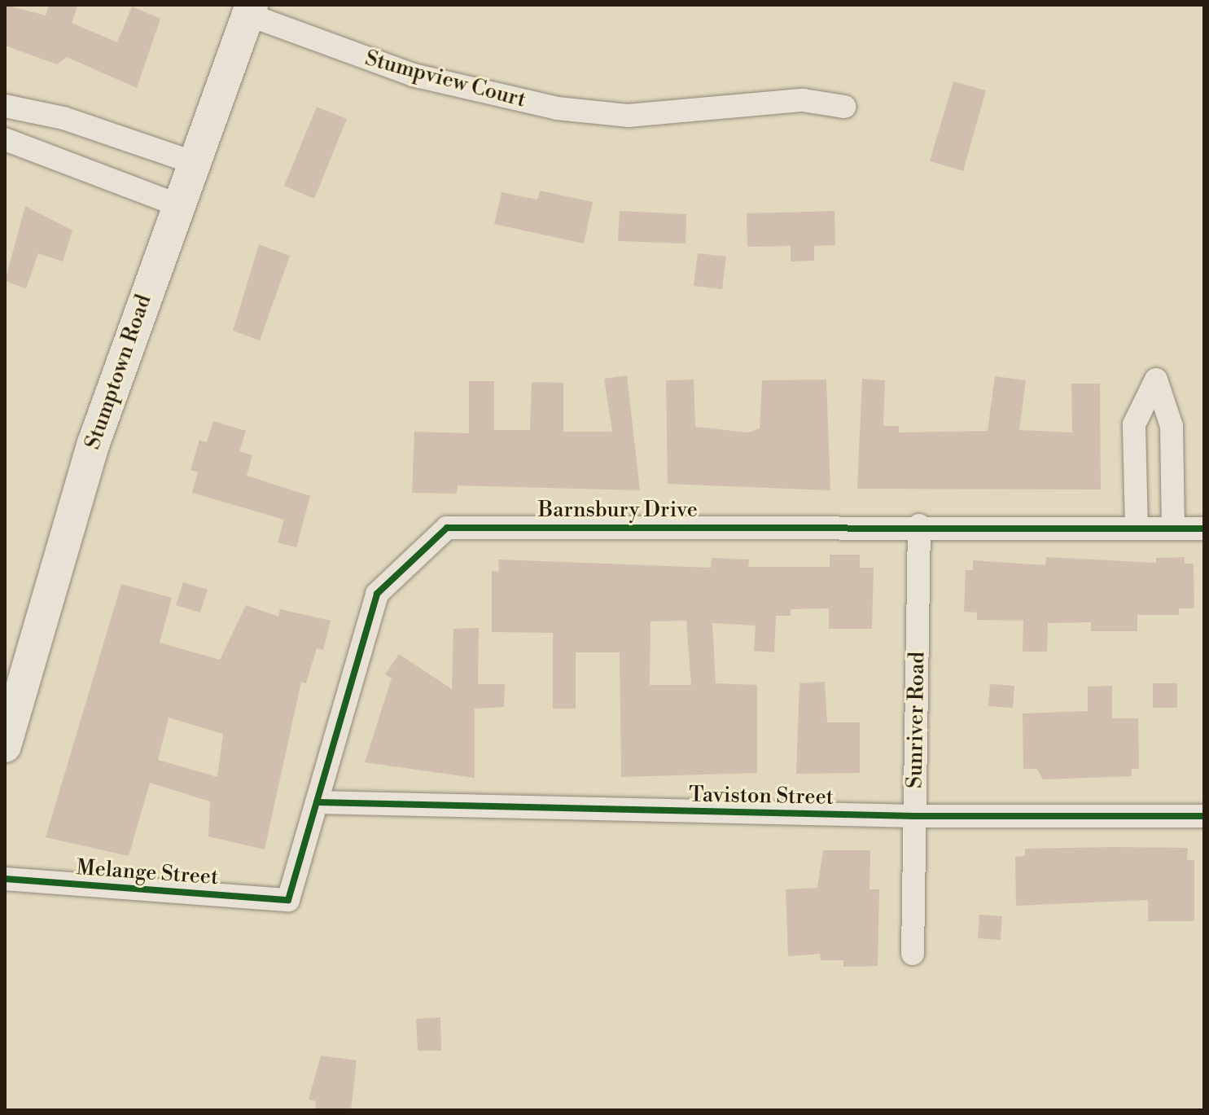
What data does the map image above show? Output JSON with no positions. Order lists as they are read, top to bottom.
{
  "streets": {
    "street": [
      "Stumpview Court",
      "Stumptown Road",
      "Barnsbury Drive",
      "Sunriver Road",
      "Taviston Street",
      "Melange Street"
    ]
  },
  "crossings": [
    ["Stumpview Court", "Stumptown Road"],
    ["Barnsbury Drive", "Sunriver Road"],
    ["Barnsbury Drive", "Taviston Street"],
    ["Barnsbury Drive", "Melange Street"],
    ["Sunriver Road", "Taviston Street"]
  ]
}
